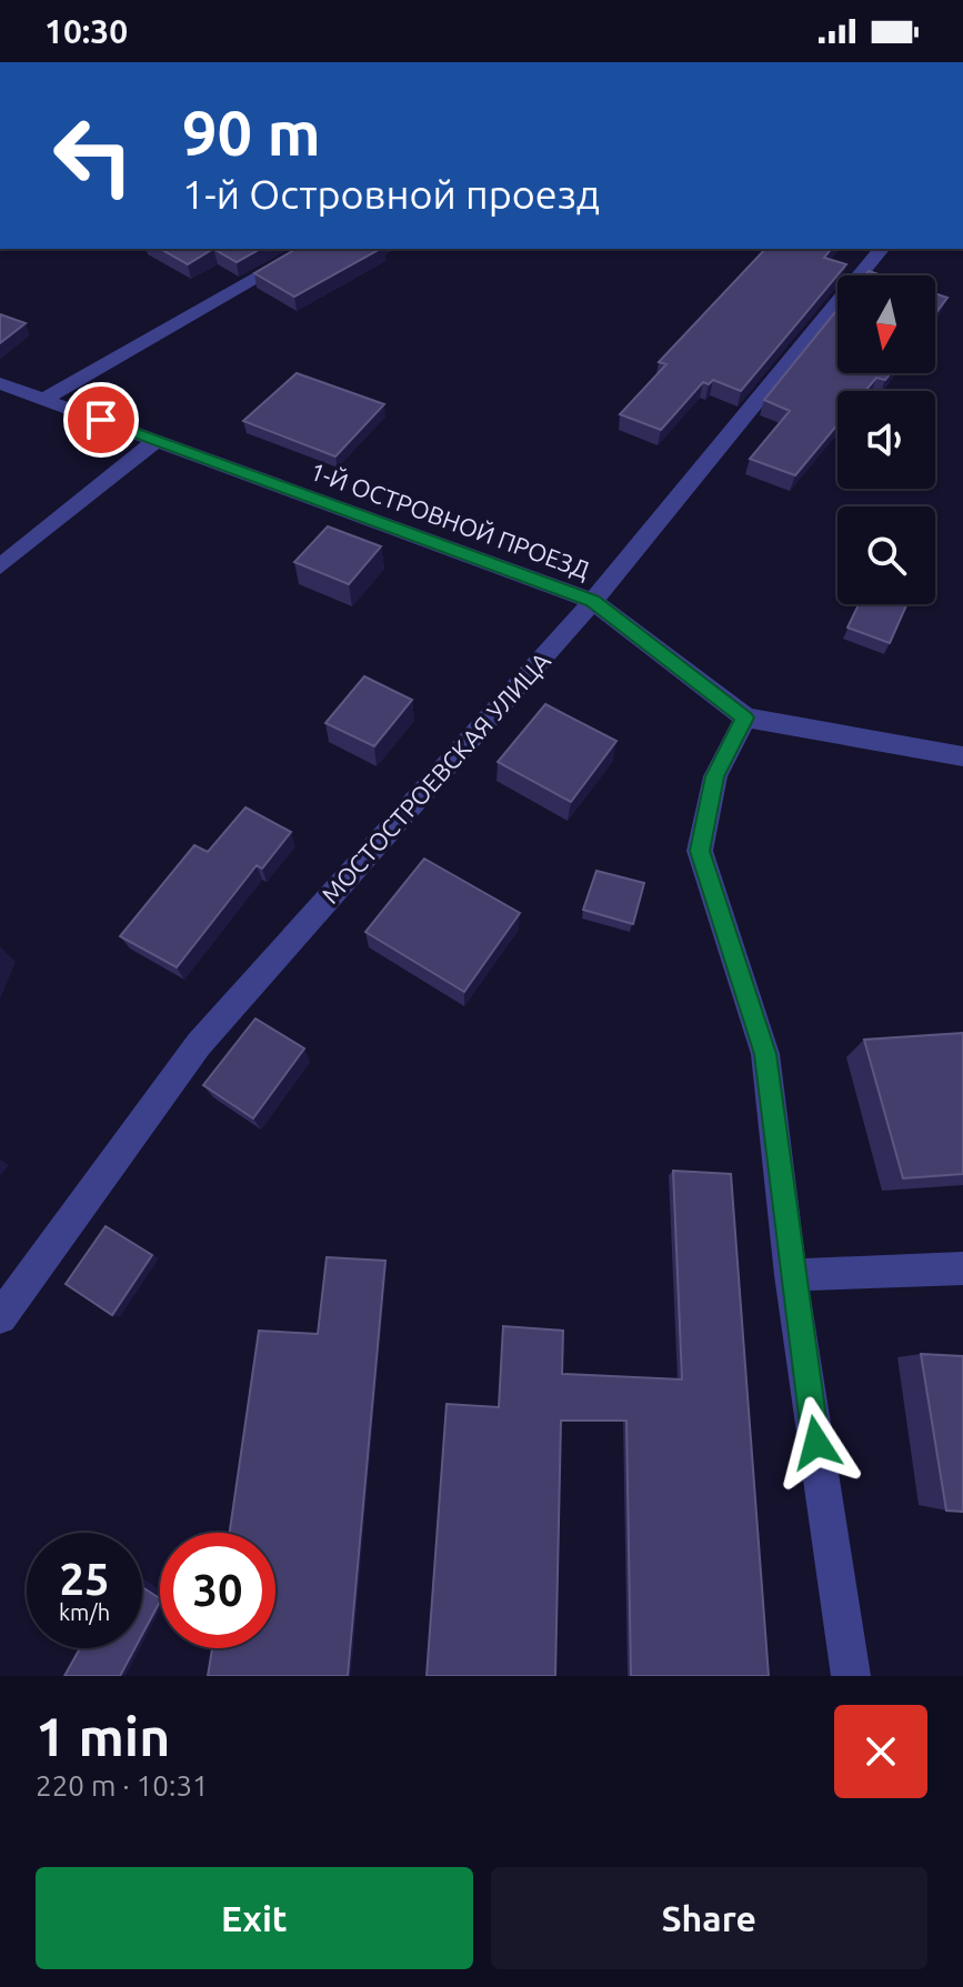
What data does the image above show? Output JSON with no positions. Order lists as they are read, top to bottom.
{
  "streets": {
    "street": ["1-Й ОСТРОВНОЙ ПРОЕЗД", "МОСТОСТРОЕВСКАЯ УЛИЦА"]
  },
  "crossings": [
    ["1-Й ОСТРОВНОЙ ПРОЕЗД", "МОСТОСТРОЕВСКАЯ УЛИЦА"]
  ],
  "north": "bottom",
  "page": {
    "status": "10:30",
    "turn": ["90 m", "1-й Островной проезд"],
    "speed": "25 km/h",
    "limit": "30",
    "heading": ["1 min", "220 m · 10:31"],
    "buttons": ["Exit", "Share"]
  }
}
